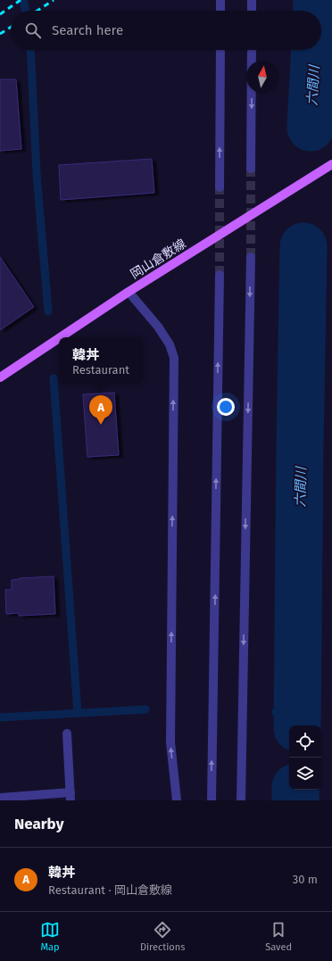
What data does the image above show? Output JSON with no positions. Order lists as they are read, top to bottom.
{
  "streets": {
    "main road": ["岡山倉敷線"]
  },
  "water": ["六間川"],
  "north": "top",
  "page": {
    "search": "Search here",
    "popup": ["韓丼", "Restaurant"],
    "pins": "A",
    "heading": "Nearby",
    "list": [
      {
        "mark": "A",
        "name": "韓丼",
        "note": "Restaurant · 岡山倉敷線",
        "value": "30 m"
      }
    ],
    "nav": ["Map", "Directions", "Saved"]
  }
}
